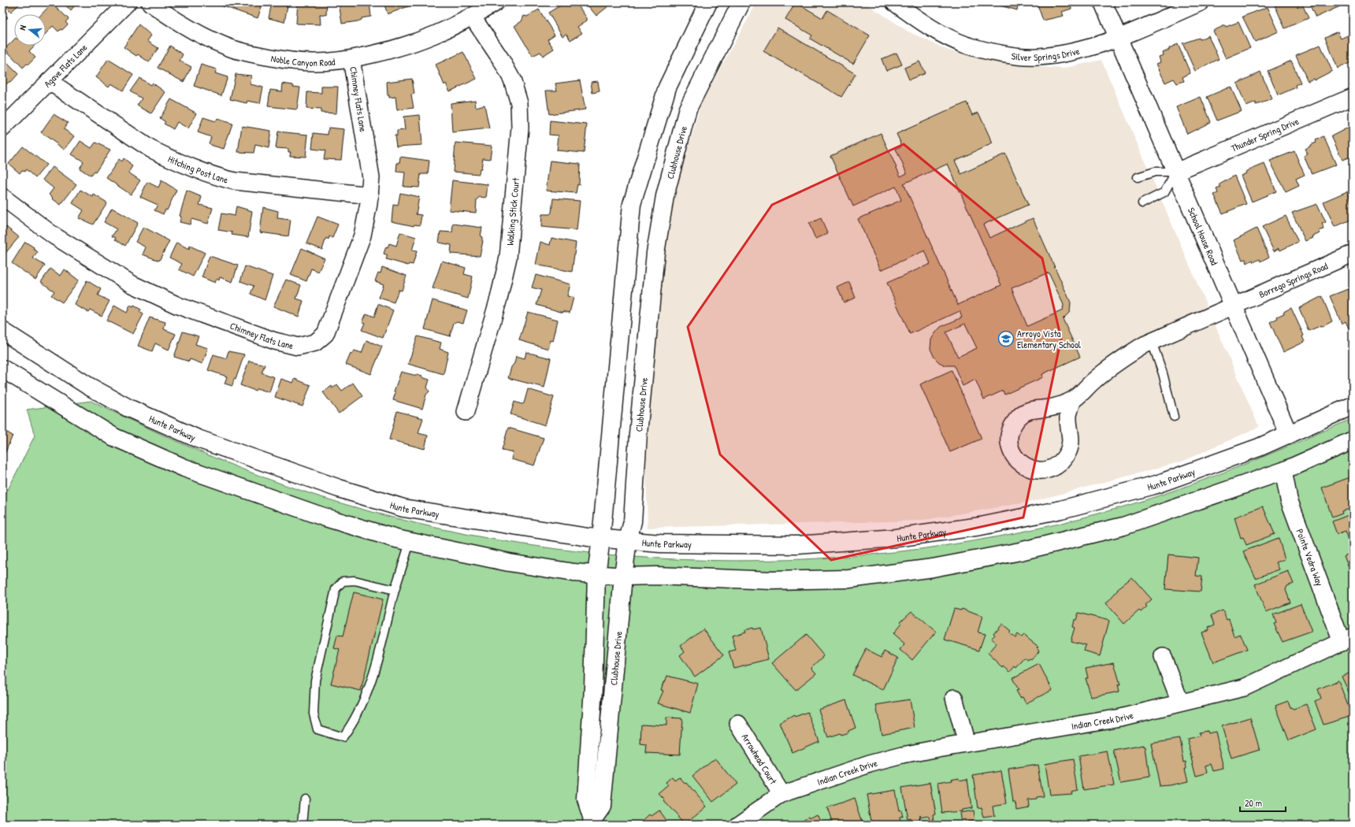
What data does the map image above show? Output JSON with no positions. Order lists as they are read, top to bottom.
{
  "streets": {
    "main road": ["Clubhouse Drive", "School House Road", "Hunte Parkway"],
    "street": [
      "Silver Springs Drive",
      "Noble Canyon Road",
      "Agave Flats Lane",
      "Chimney Flats Lane",
      "Thunder Spring Drive",
      "Hitching Post Lane",
      "Walking Stick Court",
      "Borrego Springs Road",
      "Pointe Vedra Way",
      "Indian Creek Drive",
      "Arrowhead Court"
    ]
  },
  "crossings": [
    ["Silver Springs Drive", "School House Road"],
    ["Noble Canyon Road", "Chimney Flats Lane"],
    ["Noble Canyon Road", "Walking Stick Court"],
    ["Agave Flats Lane", "Hitching Post Lane"],
    ["Chimney Flats Lane", "Hitching Post Lane"],
    ["Thunder Spring Drive", "School House Road"],
    ["Clubhouse Drive", "Hunte Parkway"],
    ["School House Road", "Borrego Springs Road"],
    ["School House Road", "Hunte Parkway"],
    ["Pointe Vedra Way", "Indian Creek Drive"],
    ["Indian Creek Drive", "Arrowhead Court"]
  ],
  "places": {
    "school or university": ["Arroyo Vista Elementary School"]
  },
  "scale_bar": "20 m",
  "north": "left"
}
